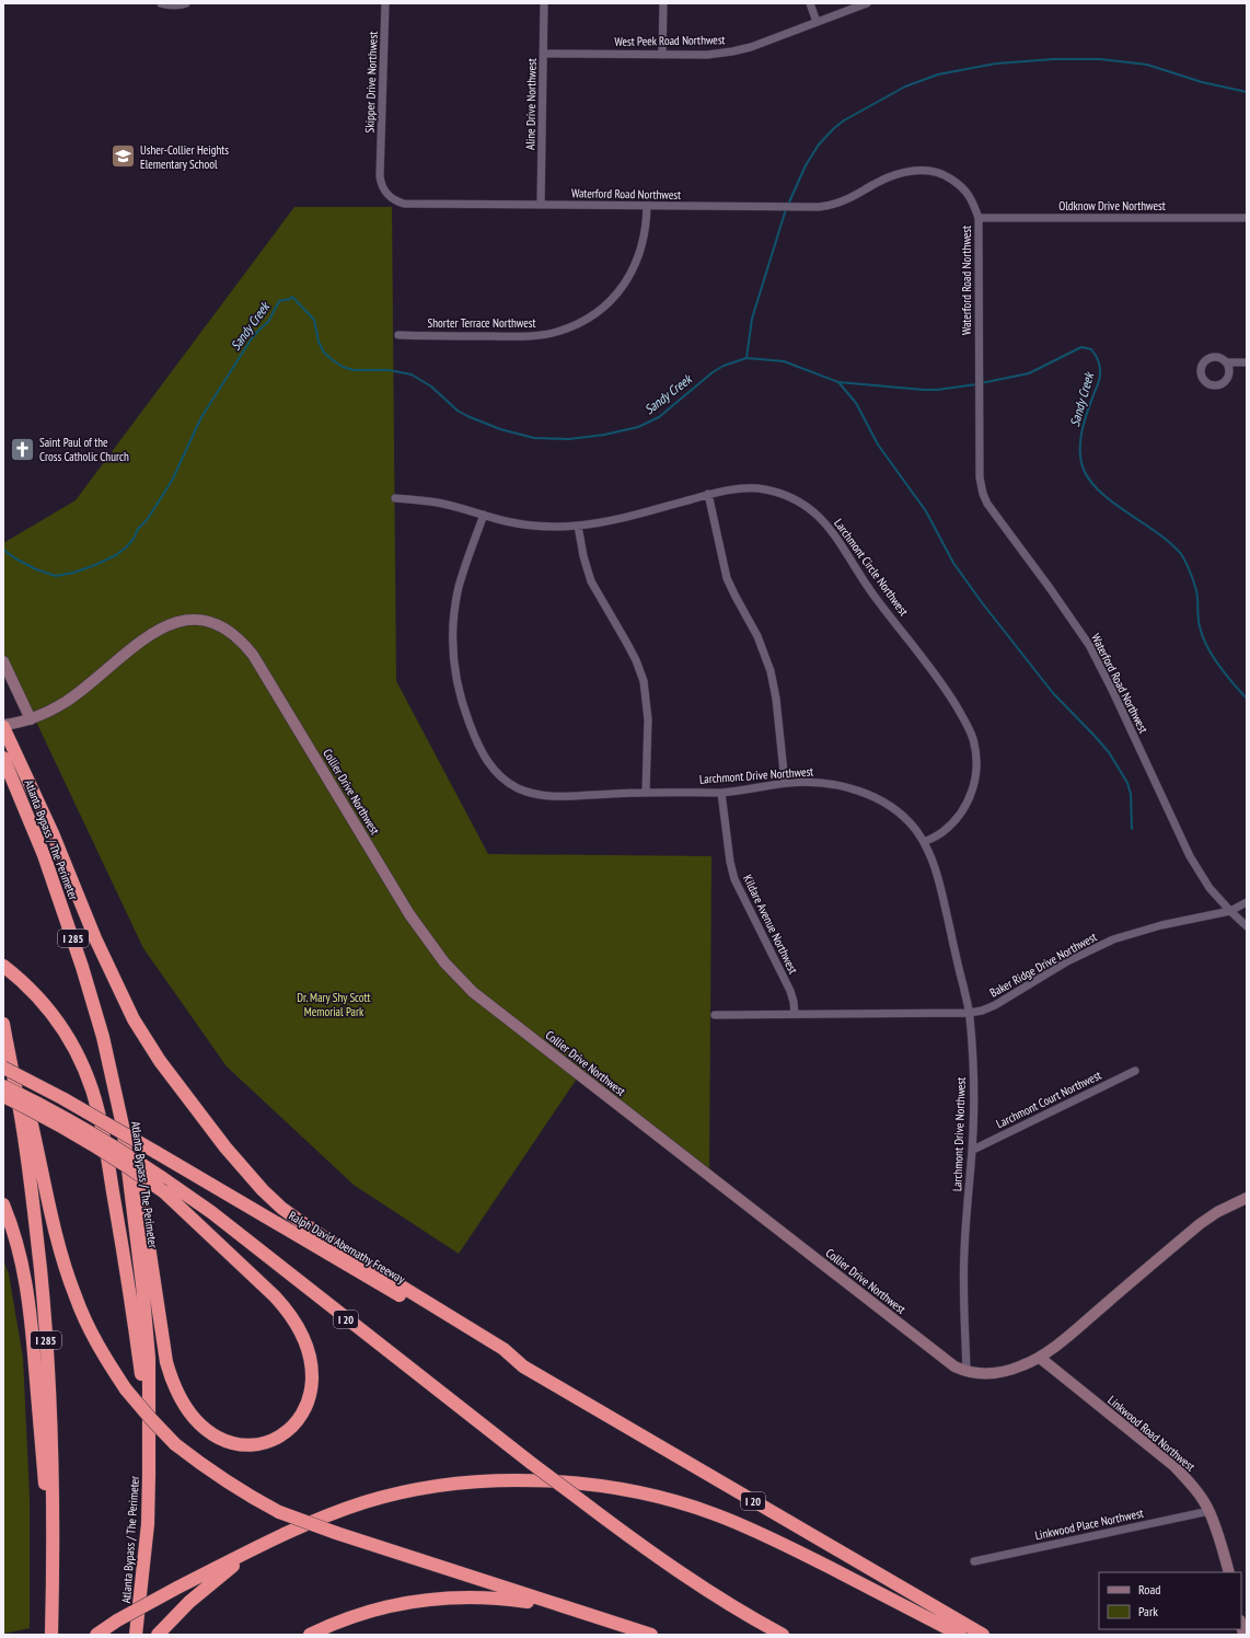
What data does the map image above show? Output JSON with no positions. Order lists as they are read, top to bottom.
{
  "streets": {
    "highway": [
      "Atlanta Bypass / The Perimeter",
      "I 285",
      "Ralph David Abernathy Freeway",
      "I 20"
    ],
    "main road": ["Collier Drive Northwest", "Linkwood Road Northwest"],
    "street": [
      "West Peek Road Northwest",
      "Skipper Drive Northwest",
      "Aline Drive Northwest",
      "Waterford Road Northwest",
      "Oldknow Drive Northwest",
      "Shorter Terrace Northwest",
      "Larchmont Circle Northwest",
      "Larchmont Drive Northwest",
      "Kildare Avenue Northwest",
      "Baker Ridge Drive Northwest",
      "Larchmont Court Northwest",
      "Linkwood Place Northwest"
    ]
  },
  "crossings": [
    ["West Peek Road Northwest", "Aline Drive Northwest"],
    ["Skipper Drive Northwest", "Waterford Road Northwest"],
    ["Aline Drive Northwest", "Waterford Road Northwest"],
    ["Waterford Road Northwest", "Oldknow Drive Northwest"],
    ["Waterford Road Northwest", "Shorter Terrace Northwest"],
    ["Waterford Road Northwest", "Baker Ridge Drive Northwest"],
    ["Larchmont Circle Northwest", "Larchmont Drive Northwest"],
    ["Larchmont Drive Northwest", "Collier Drive Northwest"],
    ["Larchmont Drive Northwest", "Kildare Avenue Northwest"],
    ["Larchmont Drive Northwest", "Baker Ridge Drive Northwest"],
    ["Larchmont Drive Northwest", "Larchmont Court Northwest"],
    ["Collier Drive Northwest", "Linkwood Road Northwest"],
    ["Kildare Avenue Northwest", "Baker Ridge Drive Northwest"],
    ["Ralph David Abernathy Freeway", "I 20"],
    ["Linkwood Road Northwest", "Linkwood Place Northwest"]
  ],
  "water": ["Sandy Creek"],
  "parks": ["Dr. Mary Shy Scott Memorial Park"],
  "places": {
    "school or university": ["Usher-Collier Heights Elementary School"],
    "church": ["Saint Paul of the Cross Catholic Church"]
  },
  "legend": ["Road", "Park"]
}
